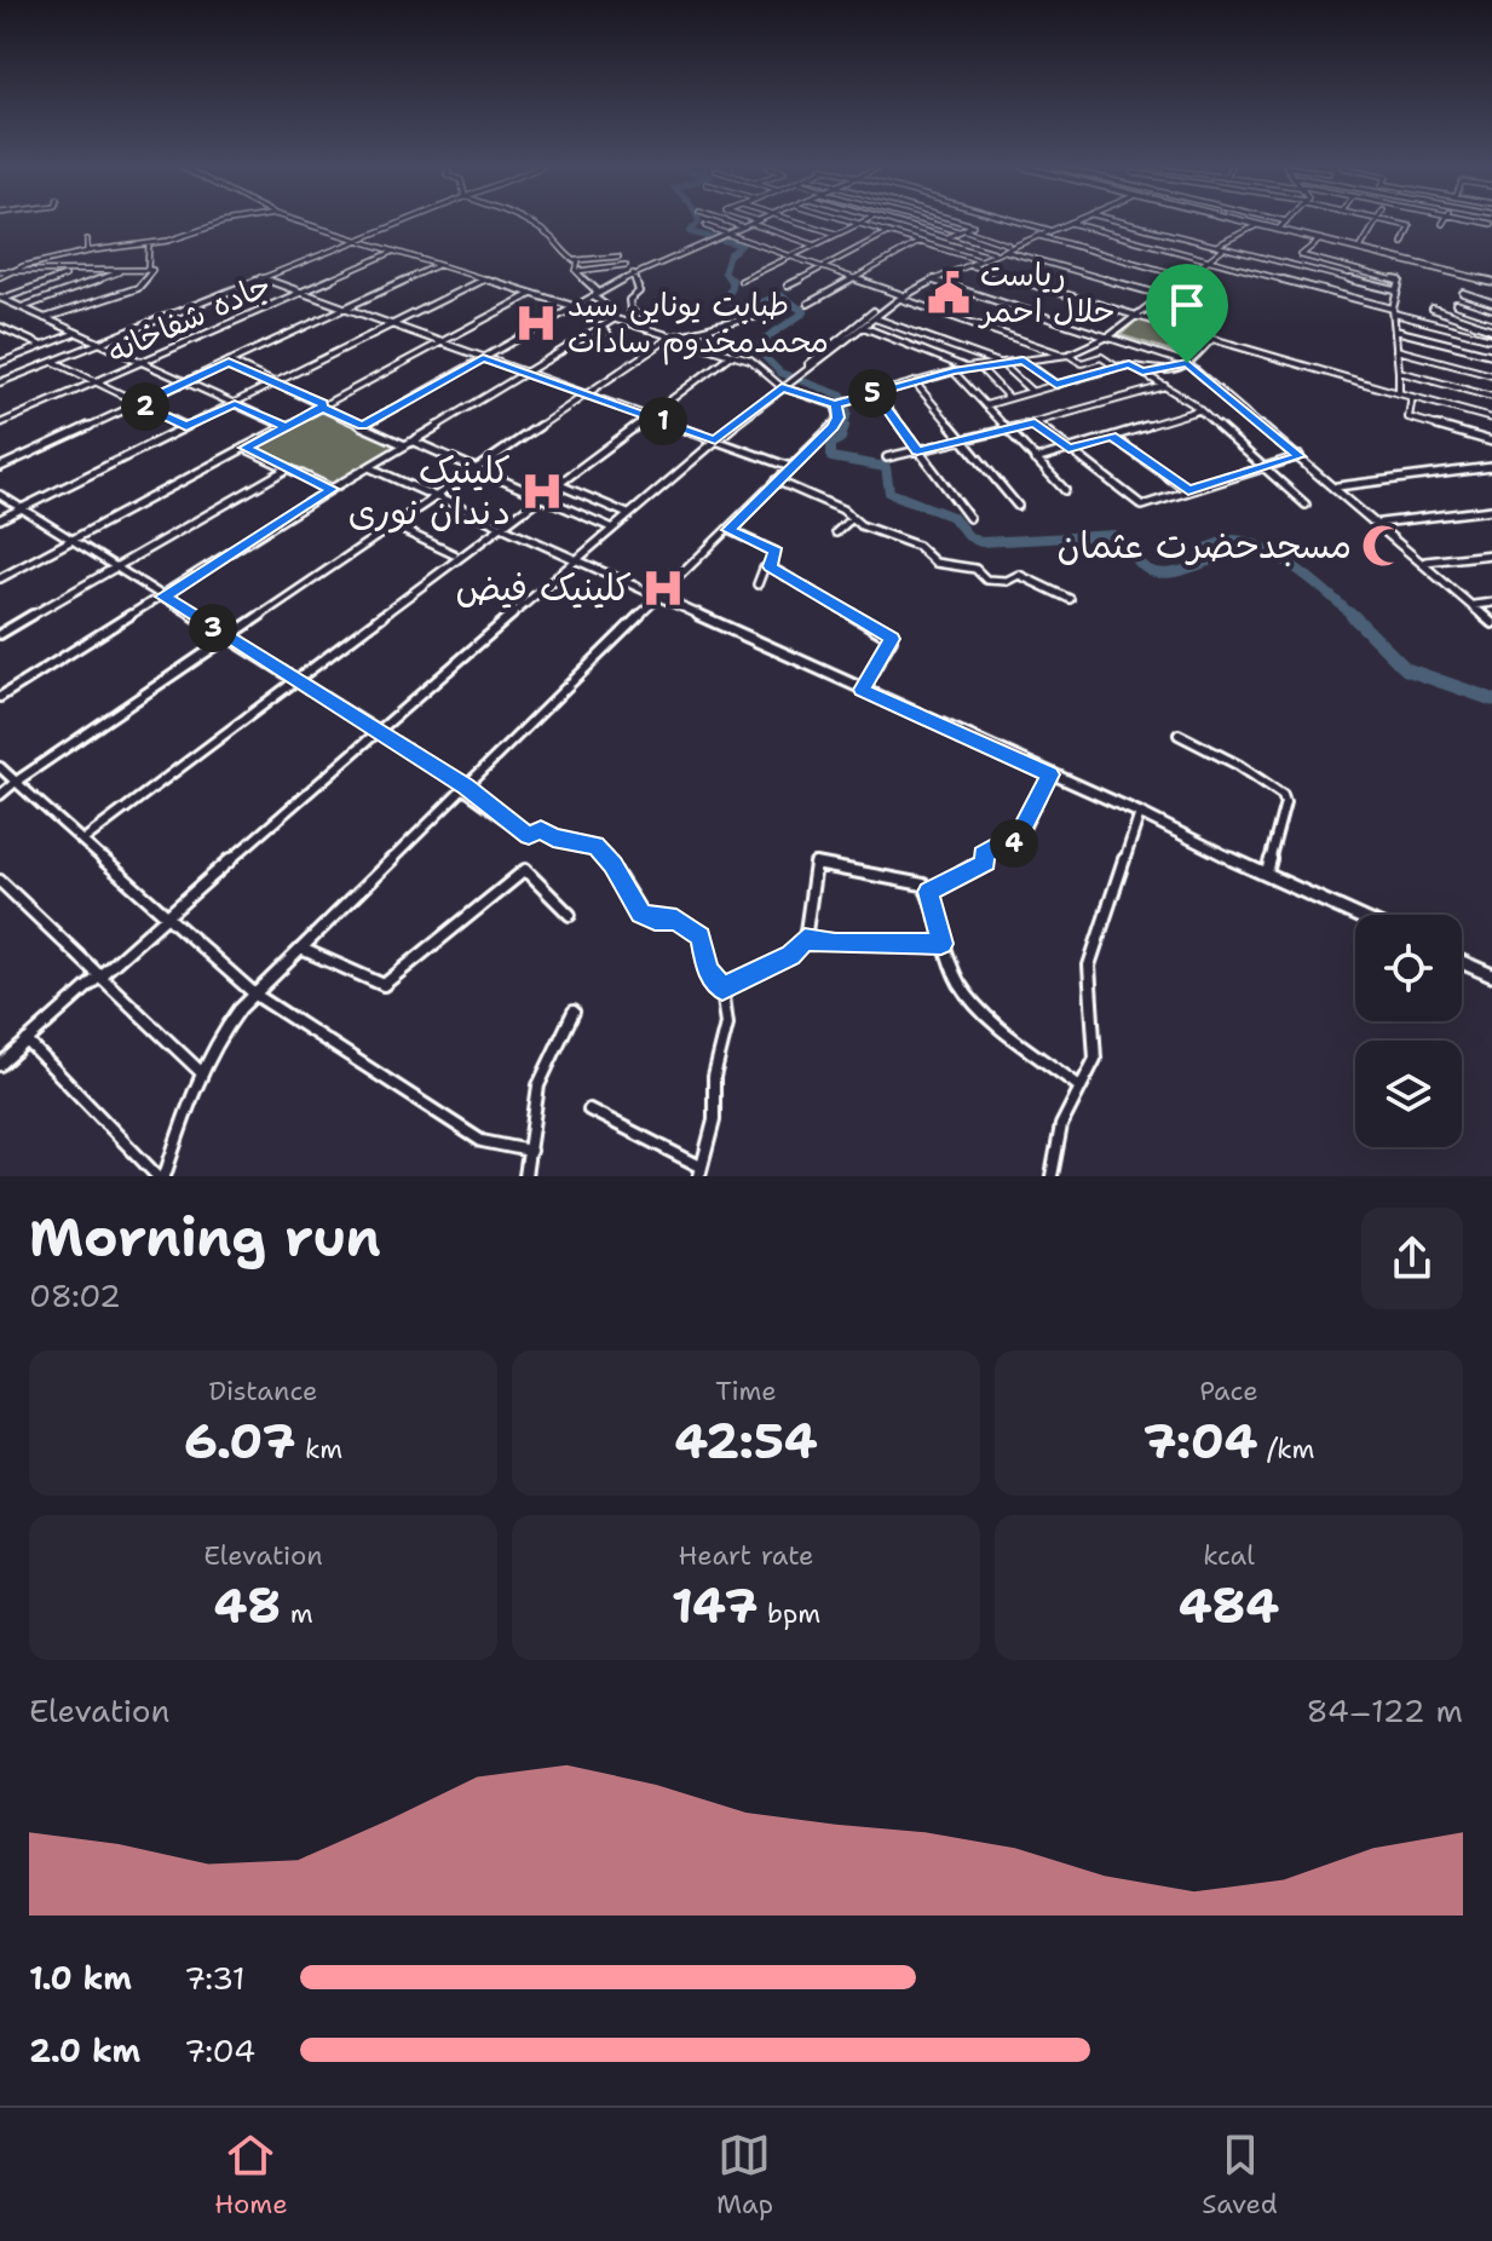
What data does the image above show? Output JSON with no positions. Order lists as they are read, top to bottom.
{
  "streets": {
    "street": ["جاده شفاخانه"]
  },
  "places": {
    "public building": ["ریاست حلال احمر"],
    "hospital": ["طبابت یونایی سید محمدمخدوم سادات", "کلینیک دندان نوری", "کلینیک فیض"],
    "mosque": ["مسجدحضرت عثمان"]
  },
  "page": {
    "pins": [
      "5",
      "2",
      "1",
      "3",
      "4"
    ],
    "heading": ["Morning run", "08:02"],
    "stats": [
      ["Distance", "6.07 km"],
      ["Time", "42:54"],
      ["Pace", "7:04 /km"],
      ["Elevation", "48 m"],
      ["Heart rate", "147 bpm"],
      ["kcal", "484"]
    ],
    "chart": ["Elevation", "84–122 m"],
    "list": [
      {
        "name": "1.0 km",
        "note": "7:31"
      },
      {
        "name": "2.0 km",
        "note": "7:04"
      }
    ],
    "tabs": ["Home", "Map", "Saved"]
  }
}
